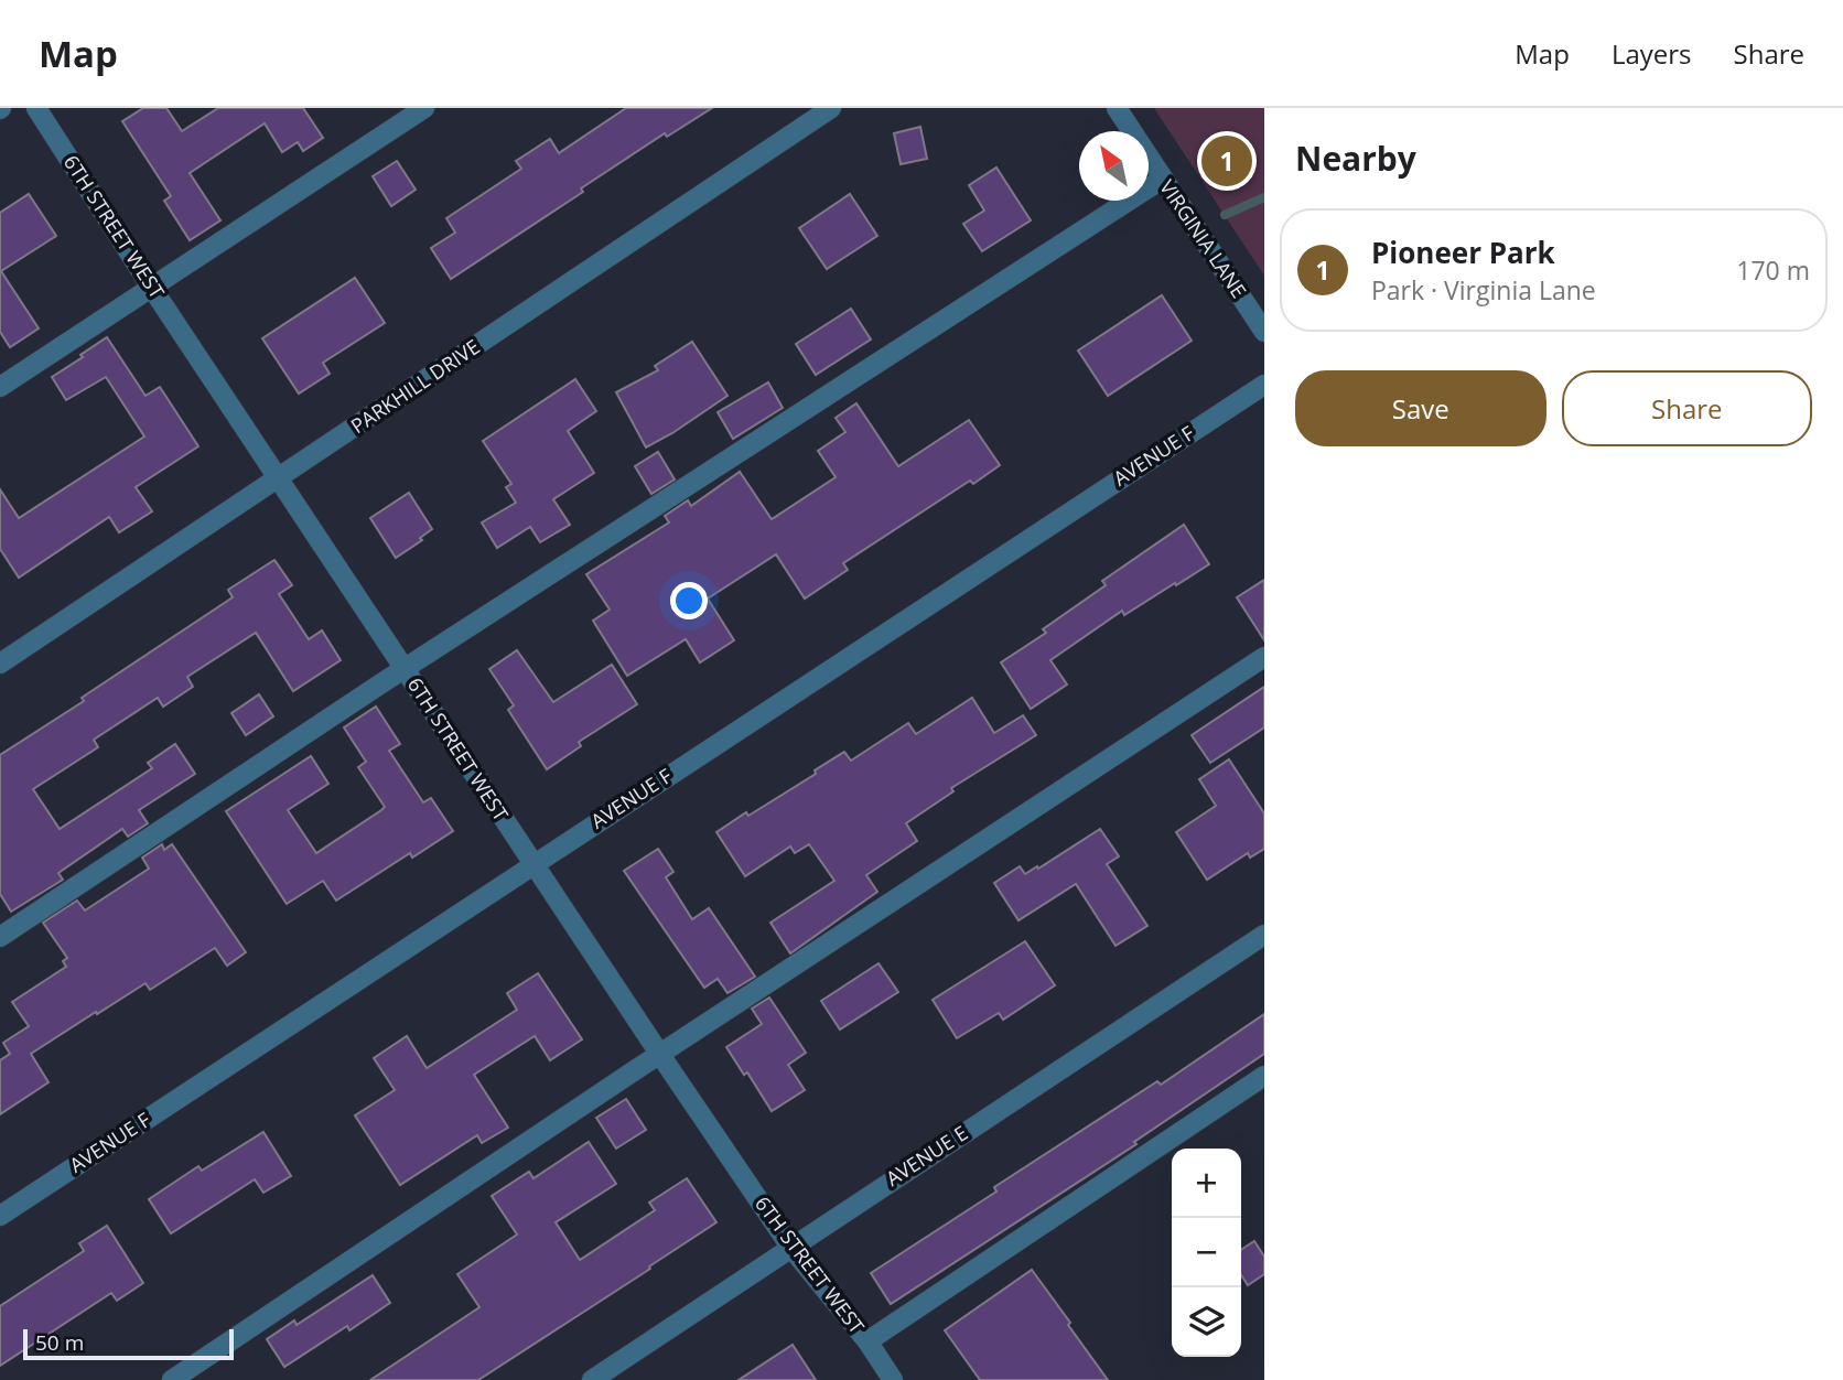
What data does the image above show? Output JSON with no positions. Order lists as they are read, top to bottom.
{
  "streets": {
    "street": [
      "6TH STREET WEST",
      "VIRGINIA LANE",
      "PARKHILL DRIVE",
      "AVENUE F",
      "AVENUE E"
    ]
  },
  "crossings": [
    ["6TH STREET WEST", "PARKHILL DRIVE"],
    ["6TH STREET WEST", "AVENUE F"],
    ["6TH STREET WEST", "AVENUE E"]
  ],
  "scale_bar": "50 m",
  "north": "top left",
  "page": {
    "header": "Map",
    "nav": ["Map", "Layers", "Share"],
    "heading": "Nearby",
    "pins": "1",
    "list": [
      {
        "mark": "1",
        "name": "Pioneer Park",
        "note": "Park · Virginia Lane",
        "value": "170 m"
      }
    ],
    "buttons": ["Save", "Share"],
    "map_buttons": ["+", "−"],
    "scale": "50 m"
  }
}
